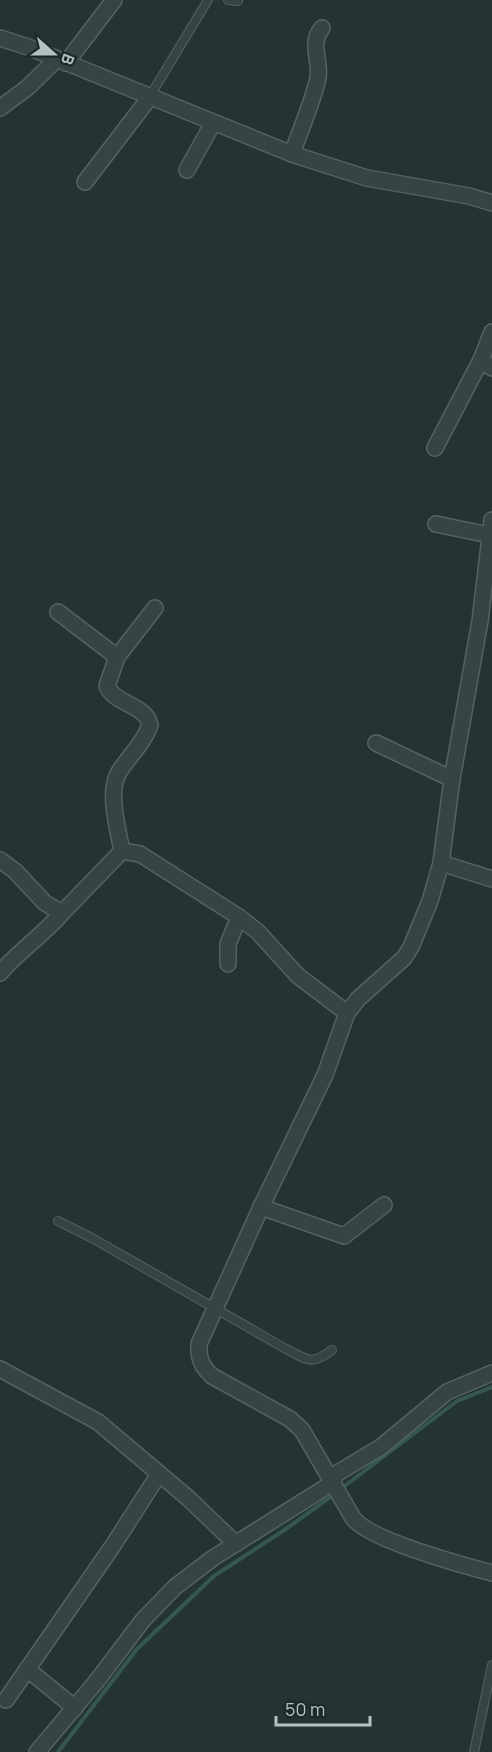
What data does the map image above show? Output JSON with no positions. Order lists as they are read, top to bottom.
{
  "scale_bar": "50 m",
  "north": "right"
}
